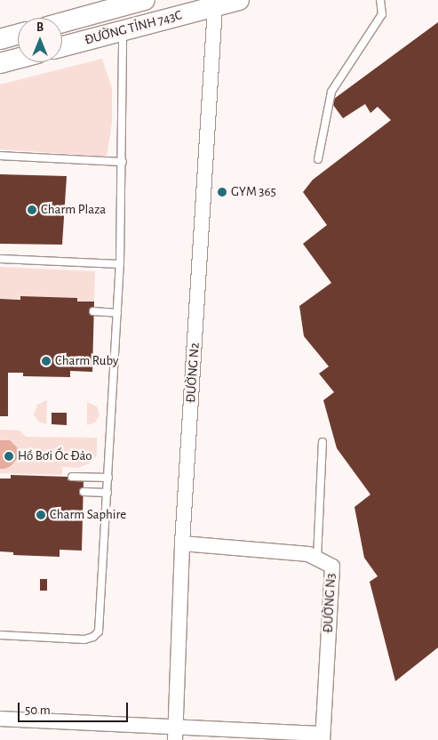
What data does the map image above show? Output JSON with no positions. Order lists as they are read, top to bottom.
{
  "streets": {
    "main road": ["ĐƯỜNG TỈNH 743C"],
    "street": ["ĐƯỜNG N2", "ĐƯỜNG N3"]
  },
  "crossings": [
    ["ĐƯỜNG TỈNH 743C", "ĐƯỜNG N2"],
    ["ĐƯỜNG N2", "ĐƯỜNG N3"]
  ],
  "places": [
    "GYM 365",
    "Charm Plaza",
    "Charm Ruby",
    "Hồ Bơi Ốc Đảo",
    "Charm Saphire"
  ],
  "scale_bar": "50 m",
  "north": "top"
}
